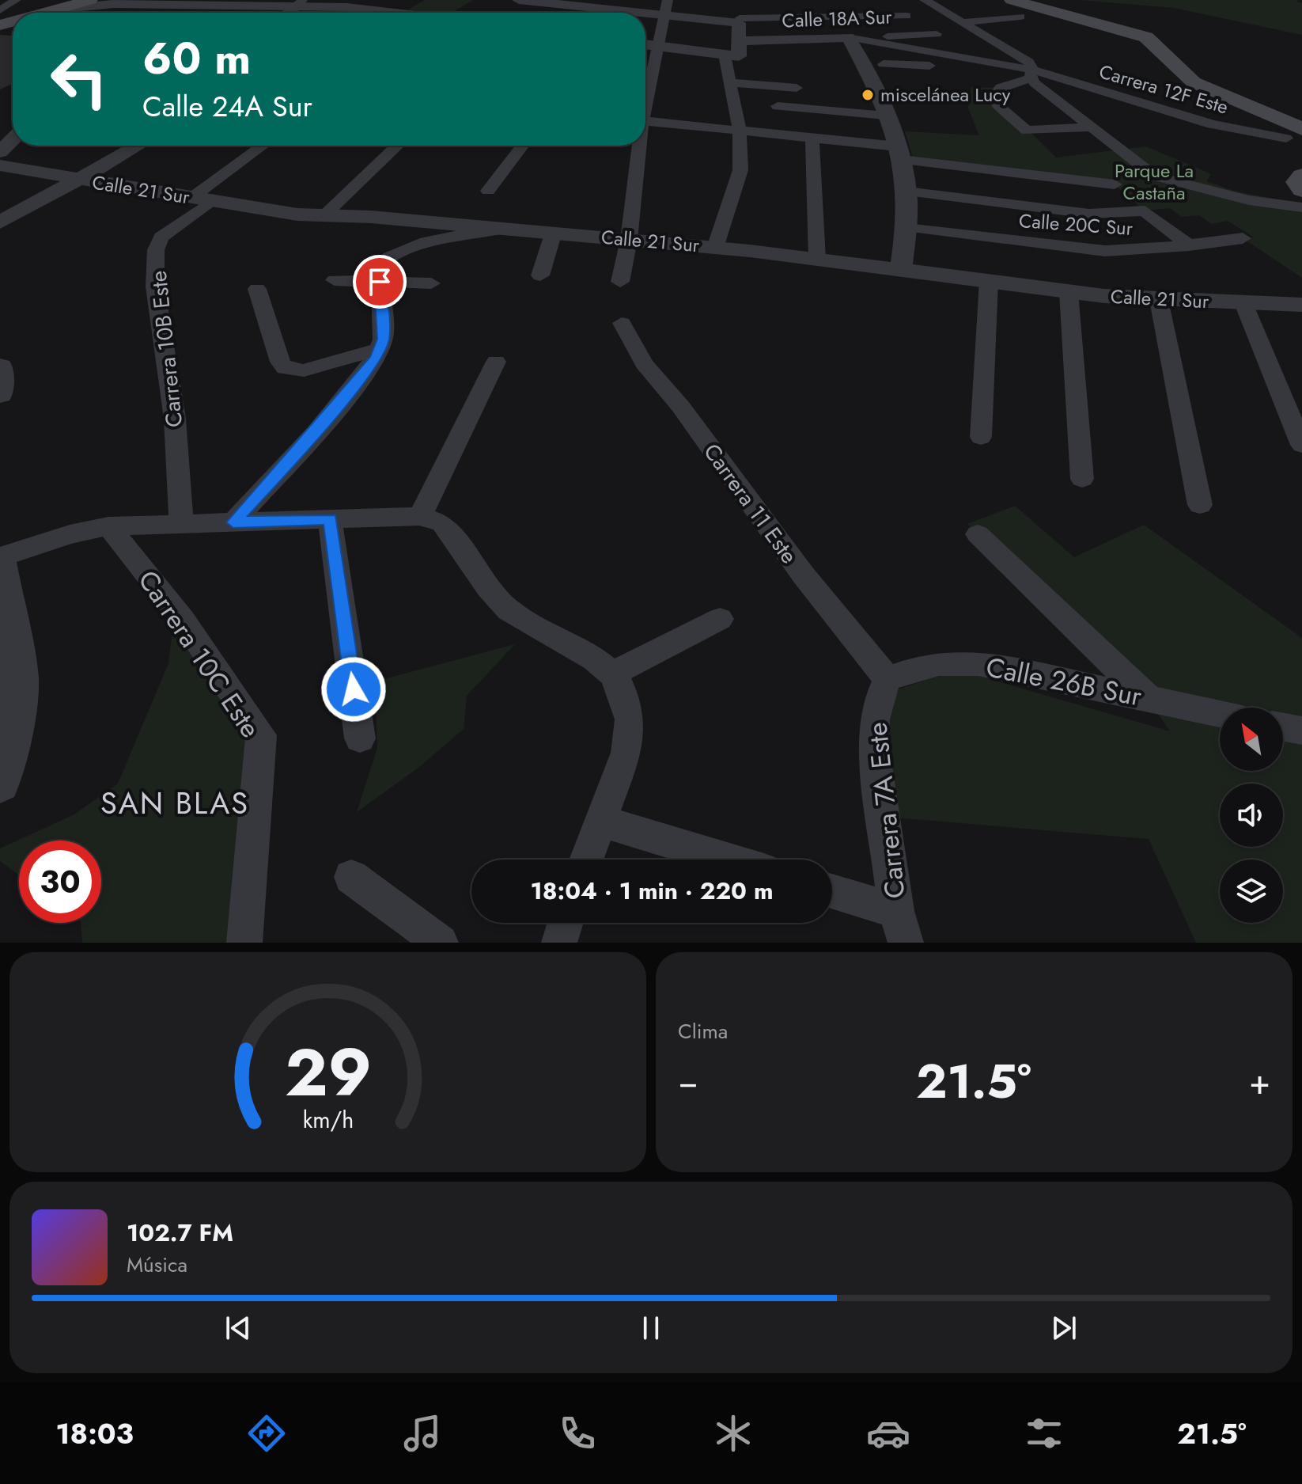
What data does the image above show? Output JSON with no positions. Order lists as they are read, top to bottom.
{
  "streets": {
    "street": [
      "Calle 18A Sur",
      "Carrera 12F Este",
      "Calle 21 Sur",
      "Calle 20C Sur",
      "Carrera 10B Este",
      "Carrera 11 Este",
      "Carrera 10C Este",
      "Calle 26B Sur",
      "Carrera 7A Este"
    ]
  },
  "crossings": [
    ["Calle 21 Sur", "Carrera 10B Este"],
    ["Carrera 11 Este", "Calle 26B Sur"],
    ["Carrera 11 Este", "Carrera 7A Este"],
    ["Calle 26B Sur", "Carrera 7A Este"]
  ],
  "districts": ["SAN BLAS"],
  "parks": ["Parque La Castaña"],
  "places": ["miscelánea Lucy"],
  "north": "top left",
  "page": {
    "turn": ["60 m", "Calle 24A Sur"],
    "limit": "30",
    "trip": "18:04 · 1 min · 220 m",
    "tile": "Clima",
    "heat": ["−", "21.5°", "+"],
    "song": ["102.7 FM", "Música"],
    "tabs": ["18:03", "21.5°"],
    "gauge": ["29", "km/h"]
  }
}
